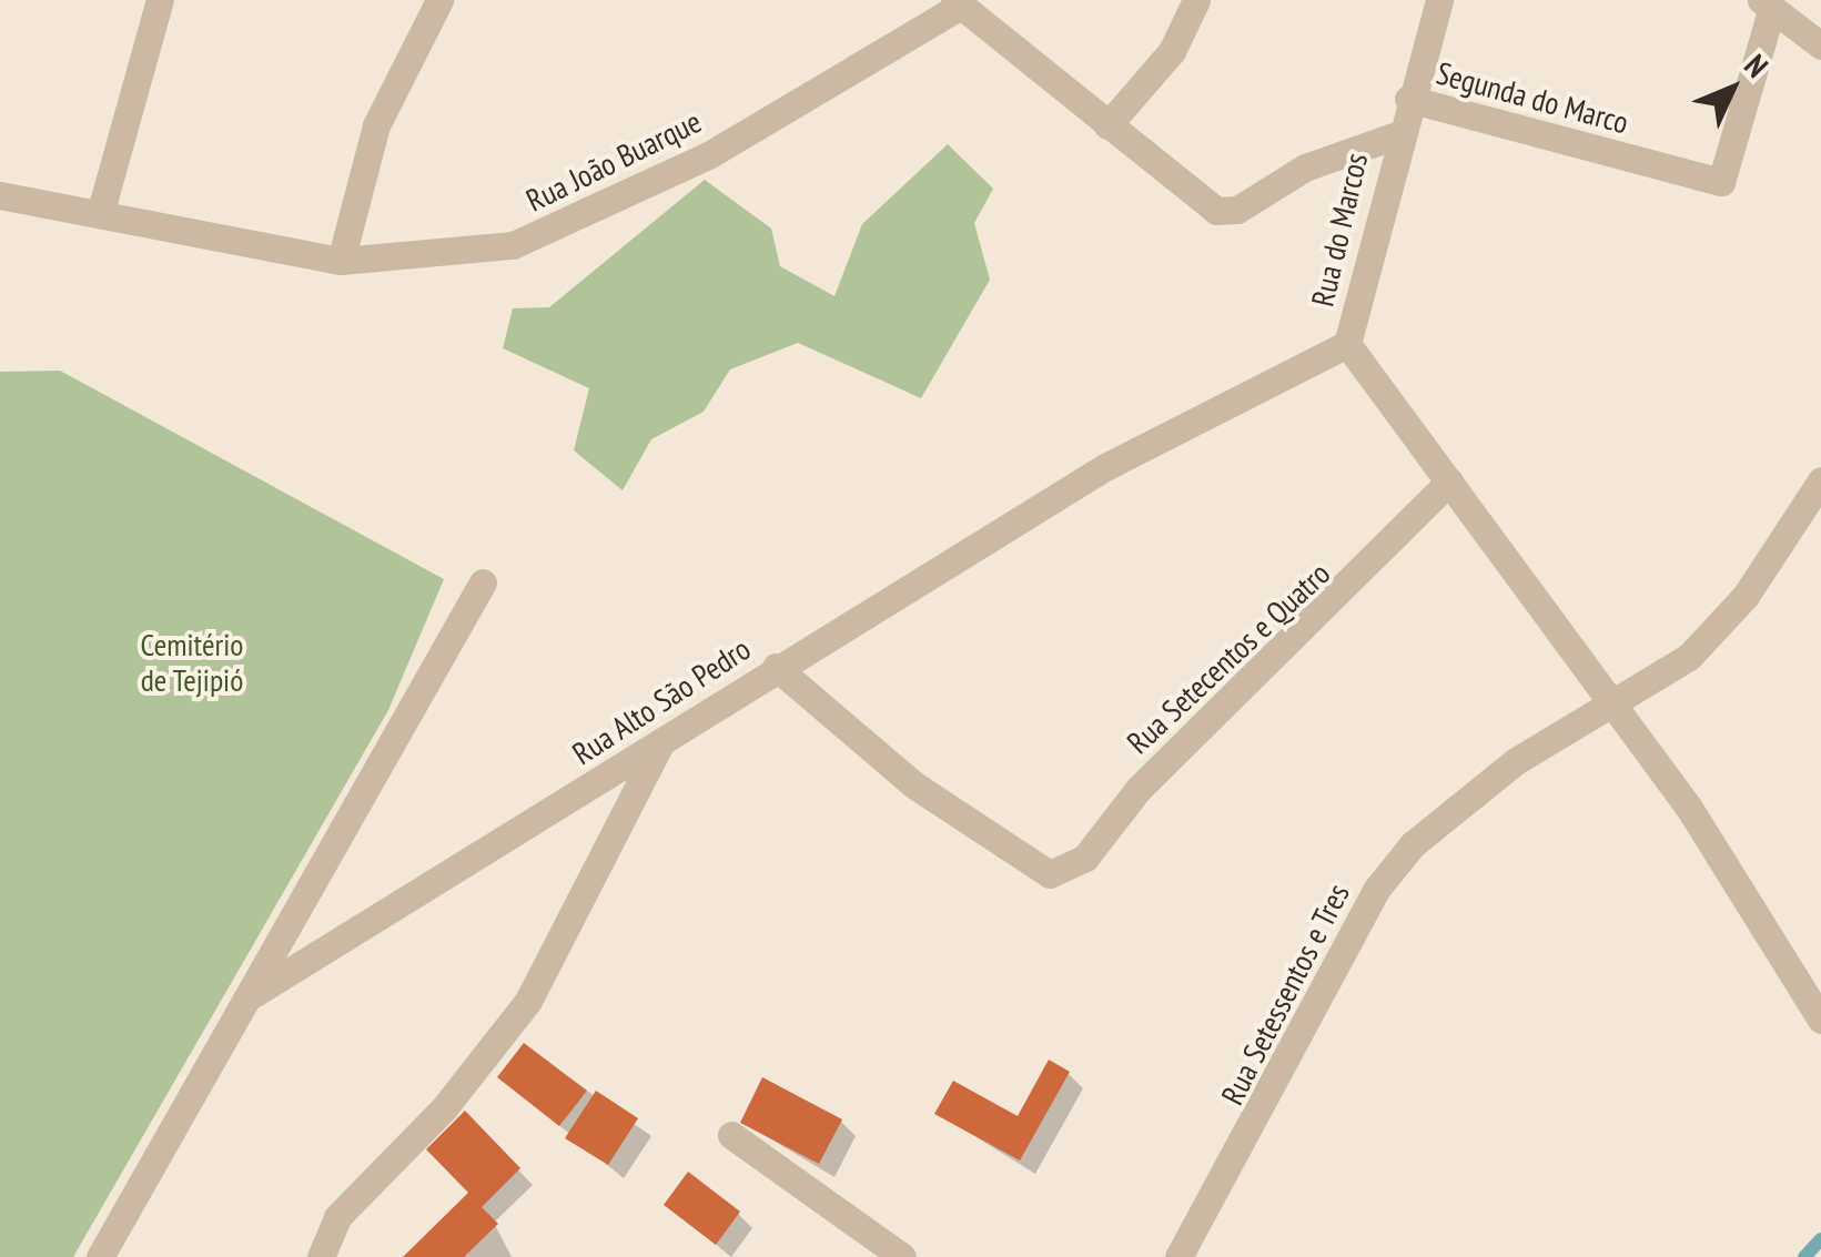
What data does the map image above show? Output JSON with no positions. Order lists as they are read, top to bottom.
{
  "streets": {
    "street": [
      "Segunda do Marco",
      "Rua João Buarque",
      "Rua do Marcos",
      "Rua Setecentos e Quatro",
      "Rua Alto São Pedro",
      "Rua Setessentos e Tres"
    ]
  },
  "crossings": [
    ["Segunda do Marco", "Rua do Marcos"],
    ["Rua do Marcos", "Rua Alto São Pedro"],
    ["Rua Setecentos e Quatro", "Rua Alto São Pedro"]
  ],
  "parks": ["Cemitério de Tejipió"],
  "north": "top right"
}
